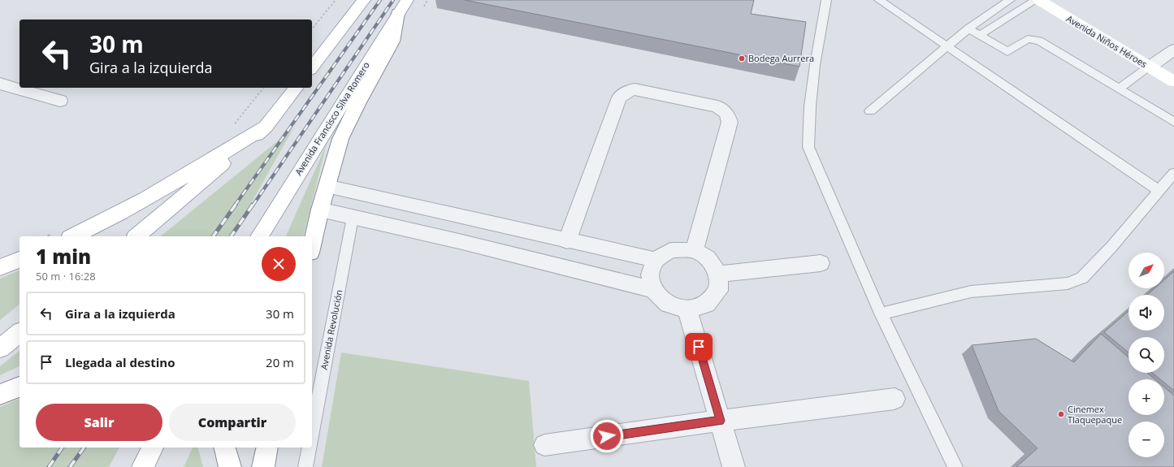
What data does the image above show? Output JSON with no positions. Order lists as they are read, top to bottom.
{
  "streets": {
    "main road": ["Avenida Niños Héroes", "Avenida Francisco Silva Romero"],
    "lane": ["Avenida Revolución"]
  },
  "places": ["Bodega Aurrera", "Cinemex Tlaquepaque"],
  "north": "top right",
  "page": {
    "turn": ["30 m", "Gira a la izquierda"],
    "heading": ["1 min", "50 m · 16:28"],
    "map_buttons": ["+", "−"],
    "list": [
      {
        "name": "Gira a la izquierda",
        "value": "30 m"
      },
      {
        "name": "Llegada al destino",
        "value": "20 m"
      }
    ],
    "buttons": ["Salir", "Compartir"]
  }
}
